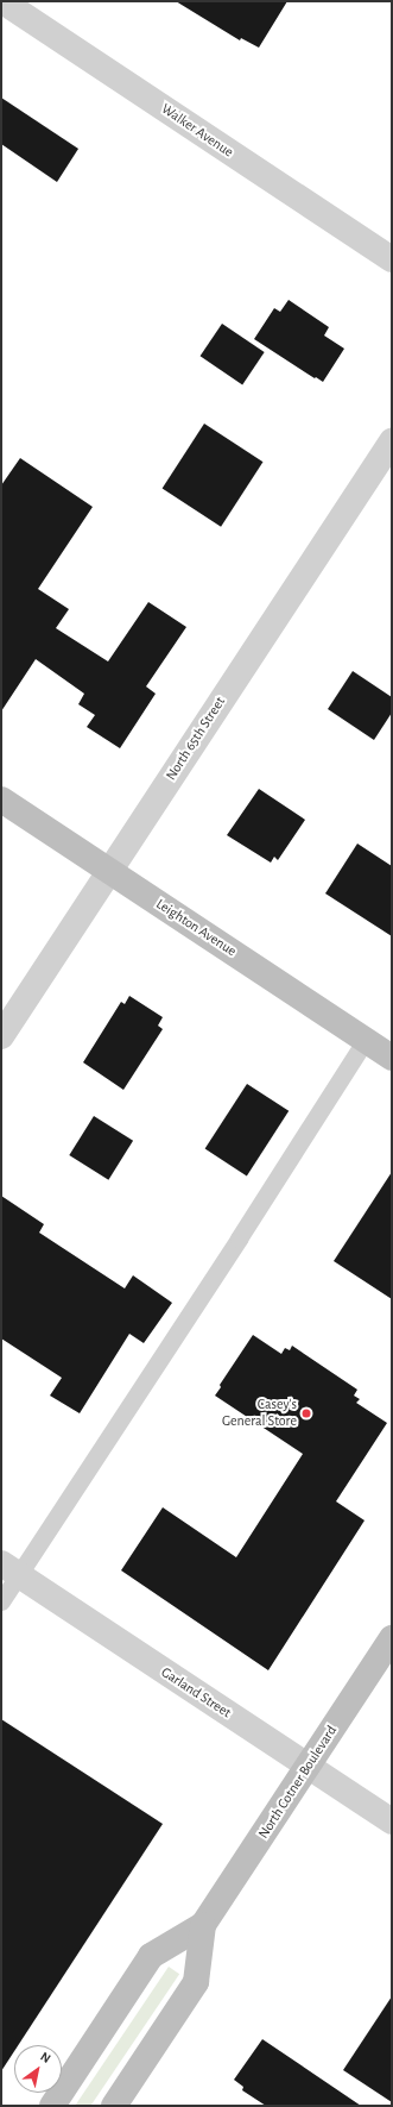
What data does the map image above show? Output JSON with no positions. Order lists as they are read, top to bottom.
{
  "streets": {
    "main road": ["Leighton Avenue", "North Cotner Boulevard"],
    "street": ["Walker Avenue", "North 65th Street", "Garland Street"]
  },
  "crossings": [
    ["North 65th Street", "Leighton Avenue"],
    ["Garland Street", "North Cotner Boulevard"]
  ],
  "places": ["Casey's General Store"],
  "north": "top right"
}
